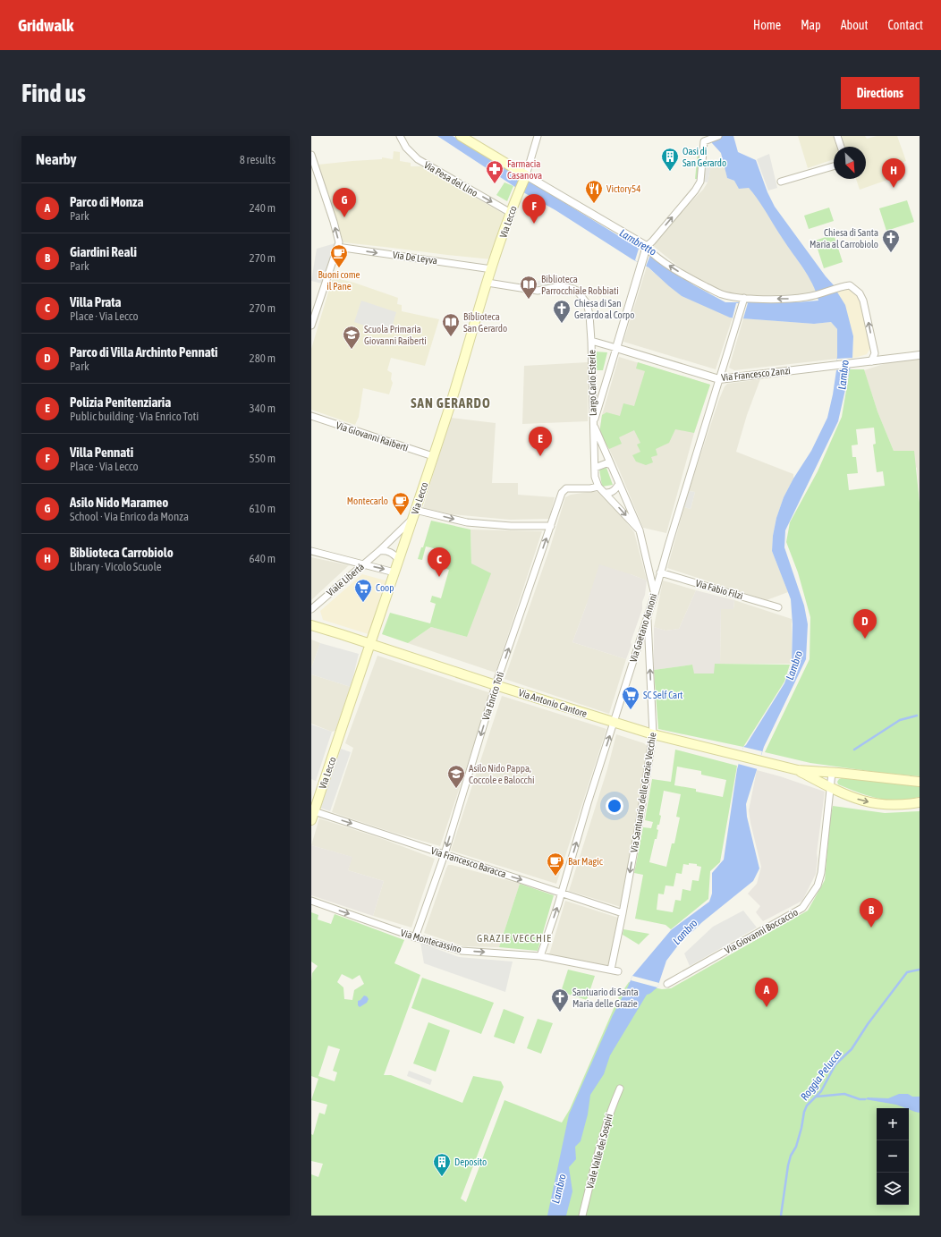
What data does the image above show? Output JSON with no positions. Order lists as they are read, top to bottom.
{
  "streets": {
    "main road": ["Via Lecco", "Via Antonio Cantore"],
    "street": [
      "Via Pesa del Lino",
      "Via De Leyva",
      "Via Francesco Zanzi",
      "Largo Carlo Esterle",
      "Via Giovanni Raiberti",
      "Viale Libertà",
      "Via Fabio Filzi",
      "Via Gaetano Annoni",
      "Via Enrico Toti",
      "Via Santuario delle Grazie Vecchie",
      "Via Francesco Baracca",
      "Via Giovanni Boccaccio",
      "Via Montecassino",
      "Viale Valle dei Sospiri"
    ]
  },
  "crossings": [
    ["Via Pesa del Lino", "Via Lecco"],
    ["Via Lecco", "Via De Leyva"],
    ["Via Lecco", "Via Giovanni Raiberti"],
    ["Via Lecco", "Viale Libertà"],
    ["Via Lecco", "Via Antonio Cantore"],
    ["Via Lecco", "Via Francesco Baracca"],
    ["Via Francesco Zanzi", "Largo Carlo Esterle"],
    ["Via Francesco Zanzi", "Via Gaetano Annoni"],
    ["Largo Carlo Esterle", "Via Gaetano Annoni"],
    ["Largo Carlo Esterle", "Via Enrico Toti"],
    ["Via Fabio Filzi", "Via Gaetano Annoni"],
    ["Via Gaetano Annoni", "Via Antonio Cantore"],
    ["Via Gaetano Annoni", "Via Santuario delle Grazie Vecchie"],
    ["Via Gaetano Annoni", "Via Francesco Baracca"],
    ["Via Gaetano Annoni", "Via Montecassino"],
    ["Via Enrico Toti", "Via Antonio Cantore"],
    ["Via Enrico Toti", "Via Francesco Baracca"],
    ["Via Enrico Toti", "Via Montecassino"],
    ["Via Antonio Cantore", "Via Santuario delle Grazie Vecchie"],
    ["Via Santuario delle Grazie Vecchie", "Via Francesco Baracca"],
    ["Via Santuario delle Grazie Vecchie", "Via Montecassino"]
  ],
  "one_way": [
    "Via Pesa del Lino",
    "Via De Leyva",
    "Via Gaetano Annoni",
    "Via Francesco Baracca",
    "Via Montecassino"
  ],
  "districts": ["SAN GERARDO", "GRAZIE VECCHIE"],
  "water": ["Lambretto", "Lambro", "Roggia Pelucca"],
  "places": {
    "building": ["Oasi di San Gerardo", "Deposito"],
    "pharmacy": ["Farmacia Casanova"],
    "restaurant": ["Victory54"],
    "church": ["Chiesa di Santa Maria al Carrobiolo", "Chiesa di San Gerardo al Corpo", "Santuario di Santa Maria delle Grazie"],
    "cafe": ["Buoni come il Pane", "Montecarlo", "Bar Magic"],
    "library": ["Biblioteca Parrocchiale Robbiati", "Biblioteca San Gerardo"],
    "school or university": ["Scuola Primaria Giovanni Raiberti", "Asilo Nido Pappa, Coccole e Balocchi"],
    "supermarket": ["Coop", "SC Self Cart"]
  },
  "north": "bottom right",
  "page": {
    "header": "Gridwalk",
    "nav": [
      "Home",
      "Map",
      "About",
      "Contact"
    ],
    "buttons": "Directions",
    "title": "Find us",
    "heading": ["Nearby", "8 results"],
    "pins": [
      "H",
      "G",
      "F",
      "E",
      "C",
      "D",
      "B",
      "A"
    ],
    "list": [
      {
        "mark": "A",
        "name": "Parco di Monza",
        "note": "Park",
        "value": "240 m"
      },
      {
        "mark": "B",
        "name": "Giardini Reali",
        "note": "Park",
        "value": "270 m"
      },
      {
        "mark": "C",
        "name": "Villa Prata",
        "note": "Place · Via Lecco",
        "value": "270 m"
      },
      {
        "mark": "D",
        "name": "Parco di Villa Archinto Pennati",
        "note": "Park",
        "value": "280 m"
      },
      {
        "mark": "E",
        "name": "Polizia Penitenziaria",
        "note": "Public building · Via Enrico Toti",
        "value": "340 m"
      },
      {
        "mark": "F",
        "name": "Villa Pennati",
        "note": "Place · Via Lecco",
        "value": "550 m"
      },
      {
        "mark": "G",
        "name": "Asilo Nido Marameo",
        "note": "School · Via Enrico da Monza",
        "value": "610 m"
      },
      {
        "mark": "H",
        "name": "Biblioteca Carrobiolo",
        "note": "Library · Vicolo Scuole",
        "value": "640 m"
      }
    ],
    "map_buttons": ["+", "−"]
  }
}
